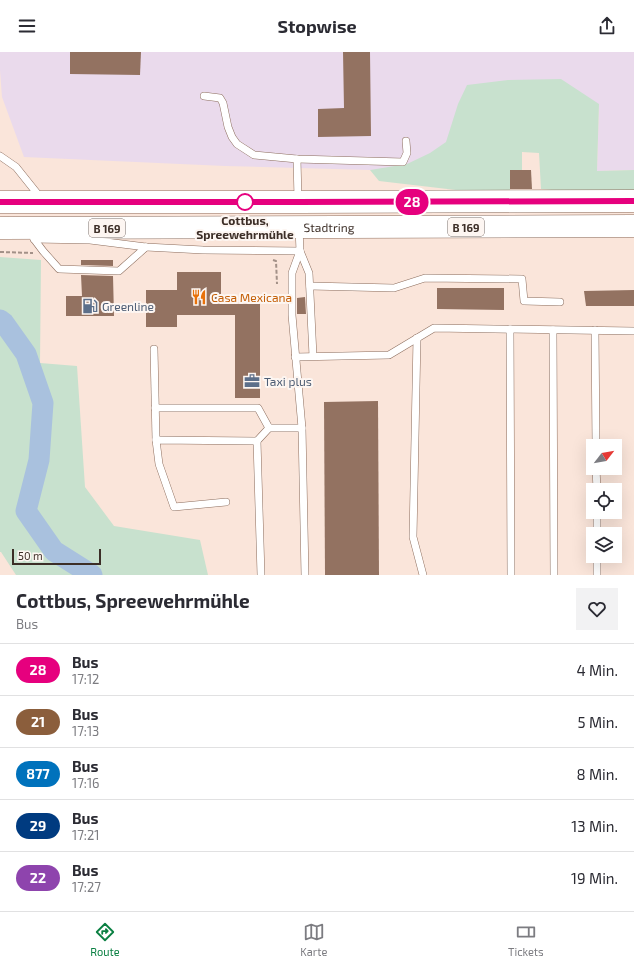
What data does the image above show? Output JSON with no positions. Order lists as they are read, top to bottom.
{
  "streets": {
    "main road": ["B 169", "Stadtring"]
  },
  "places": {
    "other": ["Cottbus, Spreewehrmühle"],
    "restaurant": ["Casa Mexicana"],
    "fuel station": ["Greenline"],
    "office": ["Taxi plus"]
  },
  "lines": ["bus line 28"],
  "scale_bar": "50 m",
  "north": "top right",
  "page": {
    "header": "Stopwise",
    "on_map": "28",
    "scale": "50 m",
    "heading": ["Cottbus, Spreewehrmühle", "Bus"],
    "list": [
      {
        "mark": "28",
        "name": "Bus",
        "note": "17:12",
        "value": "4 Min."
      },
      {
        "mark": "21",
        "name": "Bus",
        "note": "17:13",
        "value": "5 Min."
      },
      {
        "mark": "877",
        "name": "Bus",
        "note": "17:16",
        "value": "8 Min."
      },
      {
        "mark": "29",
        "name": "Bus",
        "note": "17:21",
        "value": "13 Min."
      },
      {
        "mark": "22",
        "name": "Bus",
        "note": "17:27",
        "value": "19 Min."
      }
    ],
    "tabs": ["Route", "Karte", "Tickets"]
  }
}
